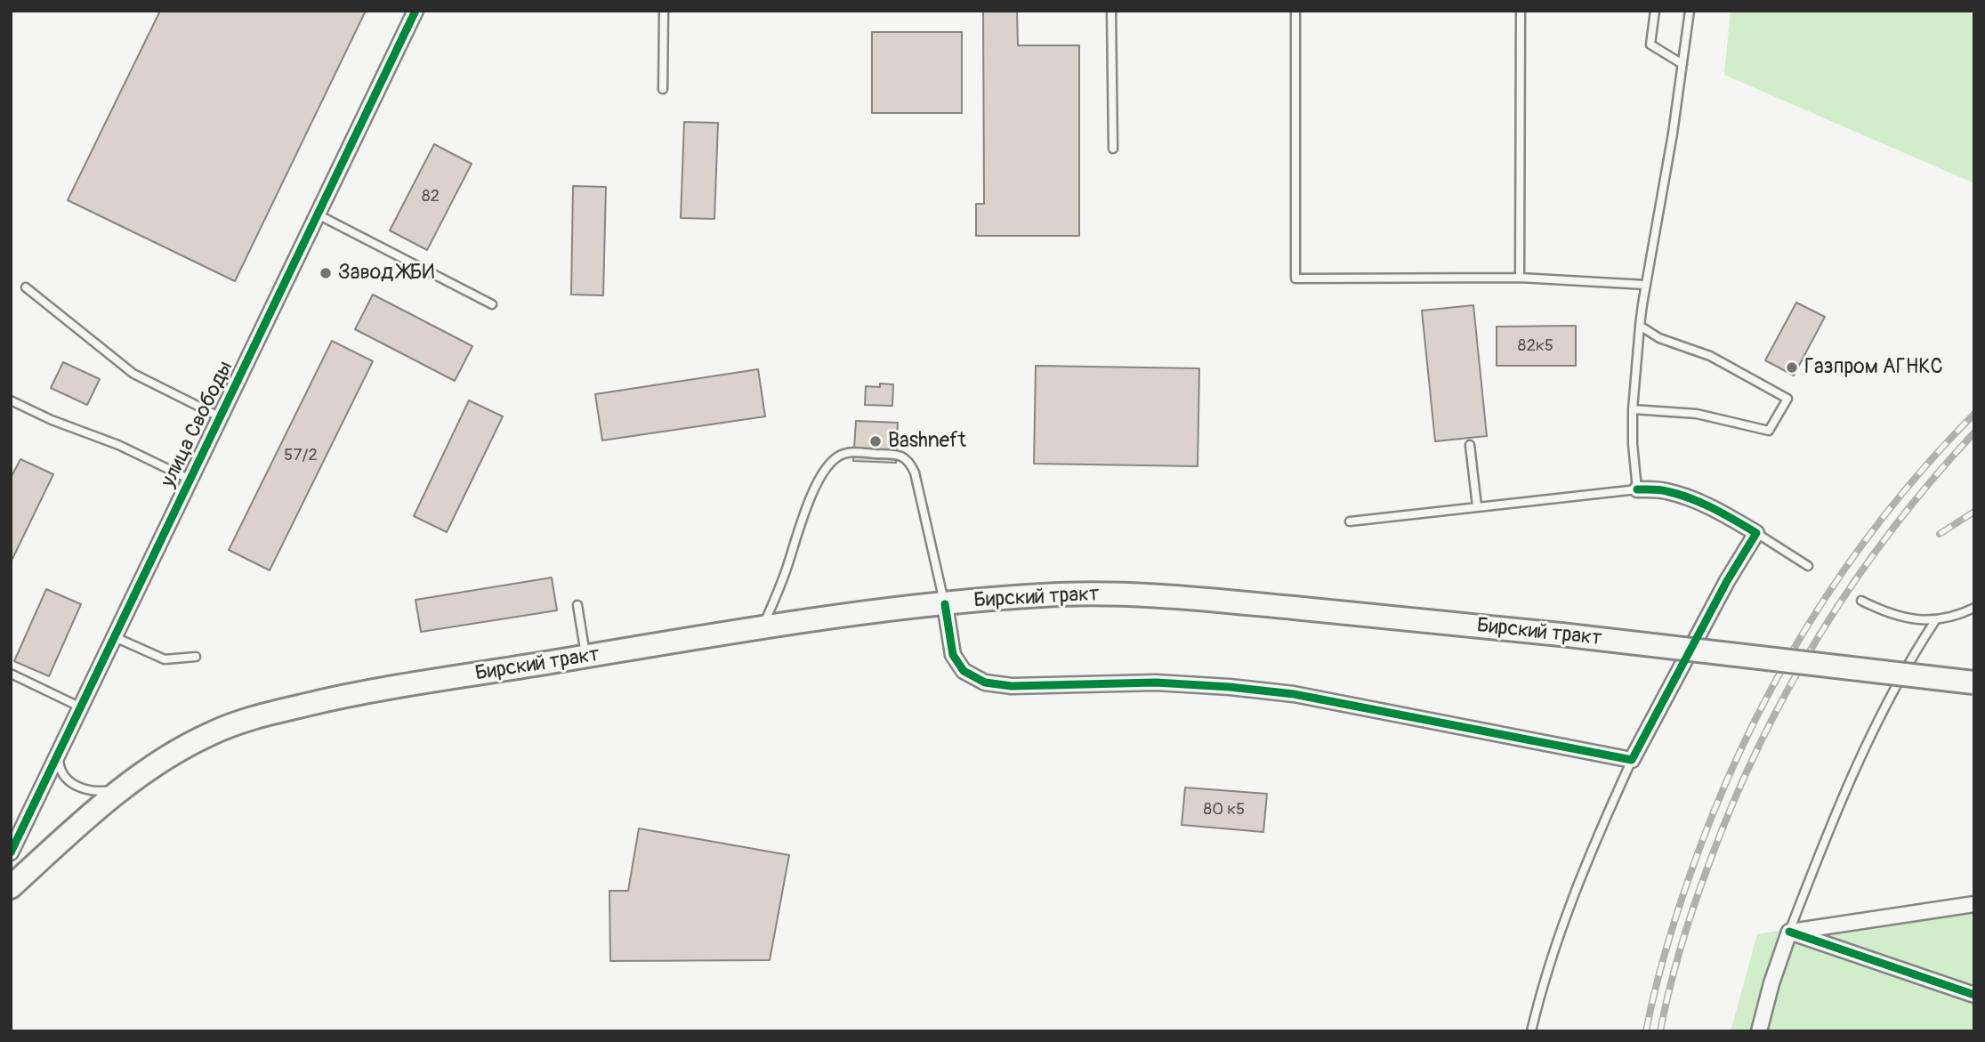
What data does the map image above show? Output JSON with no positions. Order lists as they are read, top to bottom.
{
  "streets": {
    "main road": ["Бирский тракт"],
    "street": ["улица Свободы"]
  },
  "places": ["Завод ЖБИ", "Газпром АГНКС", "Bashneft"],
  "house_numbers": [
    "82",
    "82к5",
    "57/2",
    "80 к5"
  ]
}
